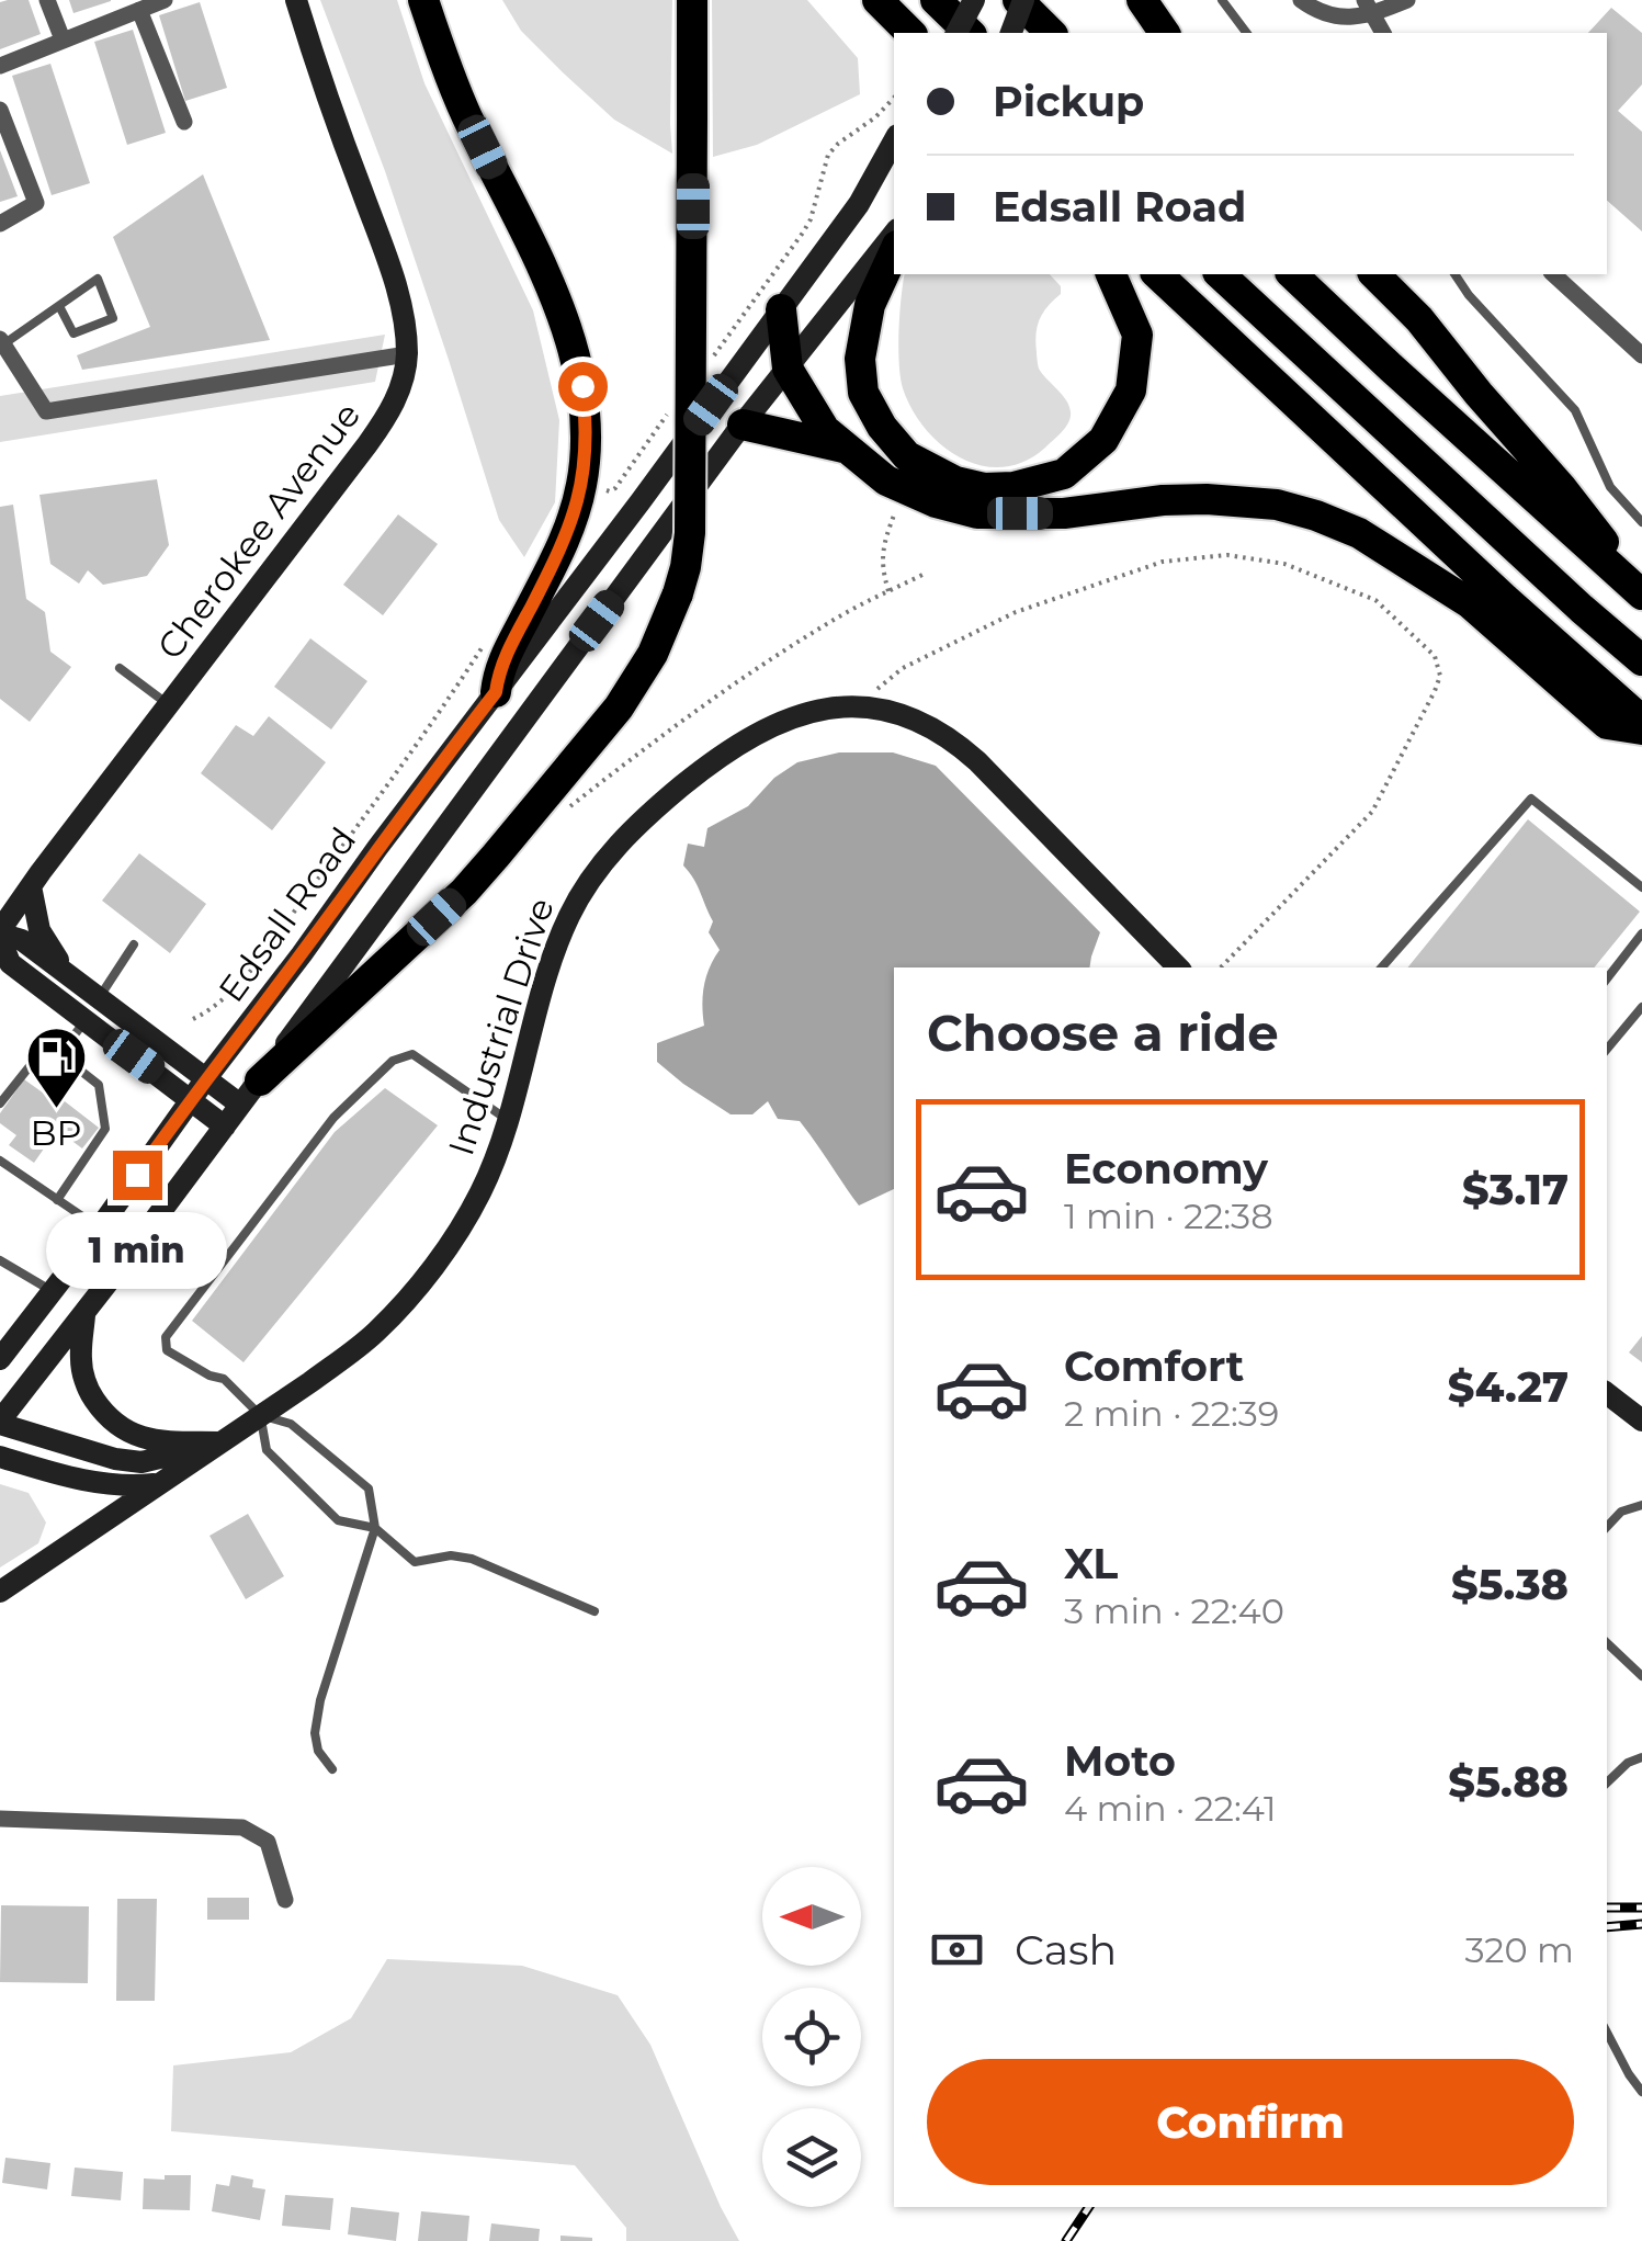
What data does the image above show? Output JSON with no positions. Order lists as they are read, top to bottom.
{
  "streets": {
    "street": ["Cherokee Avenue", "Edsall Road", "Industrial Drive"]
  },
  "crossings": [
    ["Edsall Road", "Industrial Drive"]
  ],
  "places": {
    "fuel station": ["BP"]
  },
  "north": "left",
  "page": {
    "banner": ["Pickup", "Edsall Road"],
    "heading": "Choose a ride",
    "list": [
      {
        "name": "Economy",
        "note": "1 min · 22:38",
        "value": "$3.17"
      },
      {
        "name": "Comfort",
        "note": "2 min · 22:39",
        "value": "$4.27"
      },
      {
        "name": "XL",
        "note": "3 min · 22:40",
        "value": "$5.38"
      },
      {
        "name": "Moto",
        "note": "4 min · 22:41",
        "value": "$5.88"
      }
    ],
    "bubble": "1 min",
    "pay": ["Cash", "320 m"],
    "buttons": "Confirm"
  }
}
